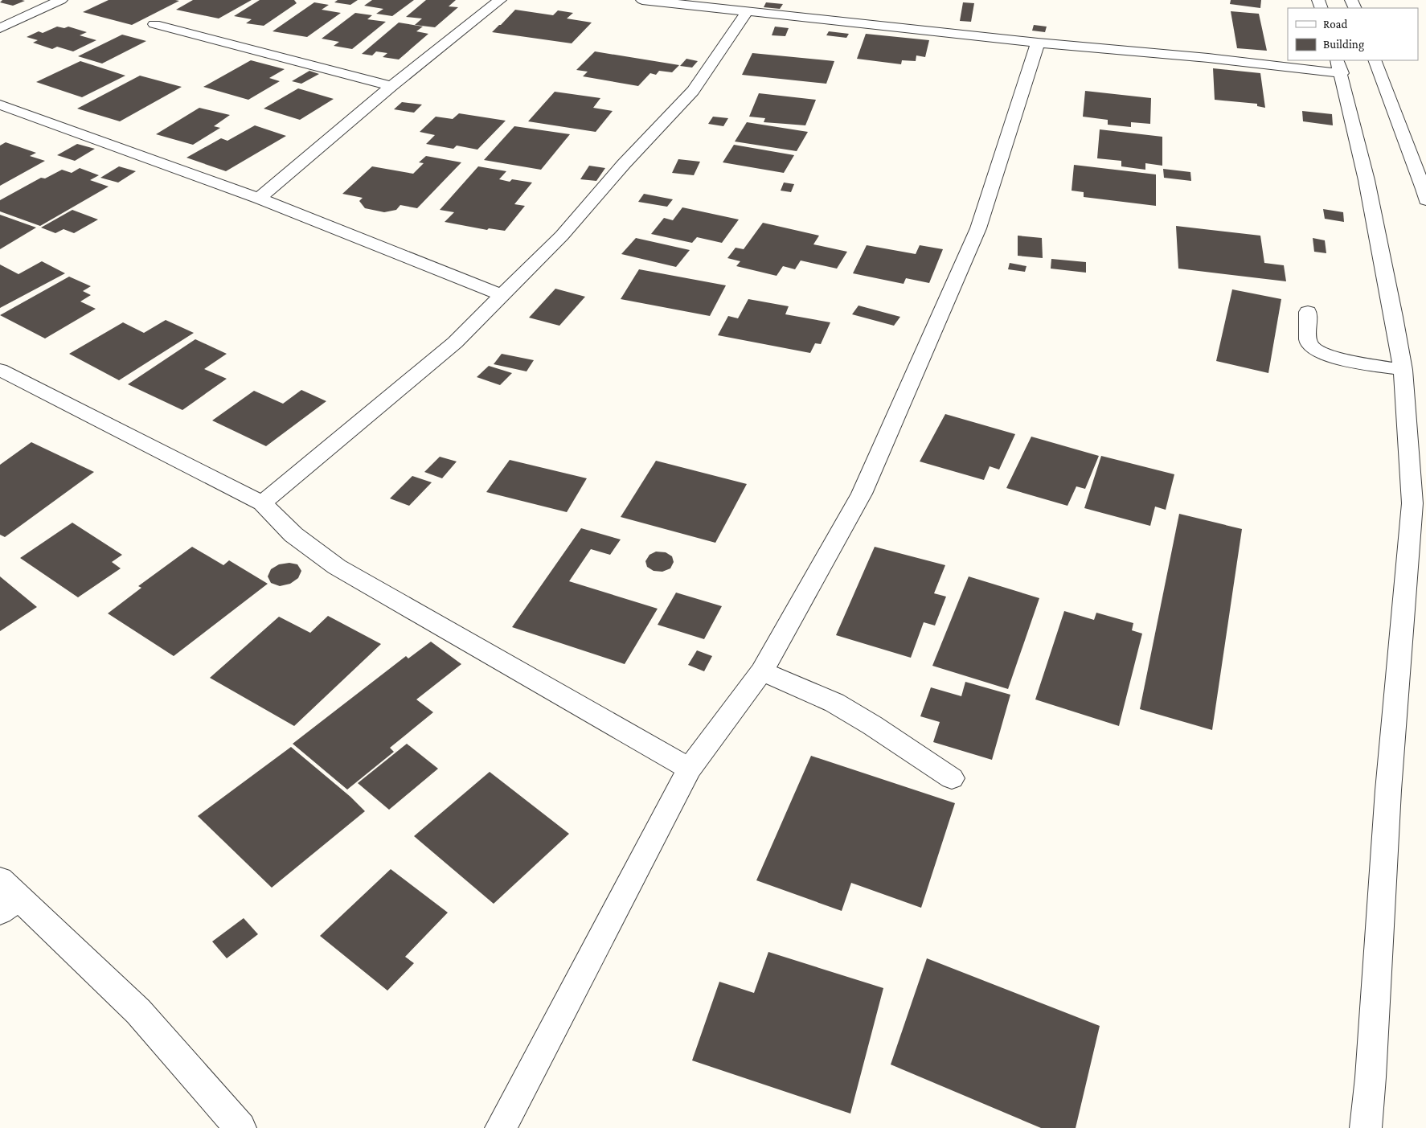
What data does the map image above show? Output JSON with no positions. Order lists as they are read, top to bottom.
{
  "legend": ["Road", "Building"]
}
